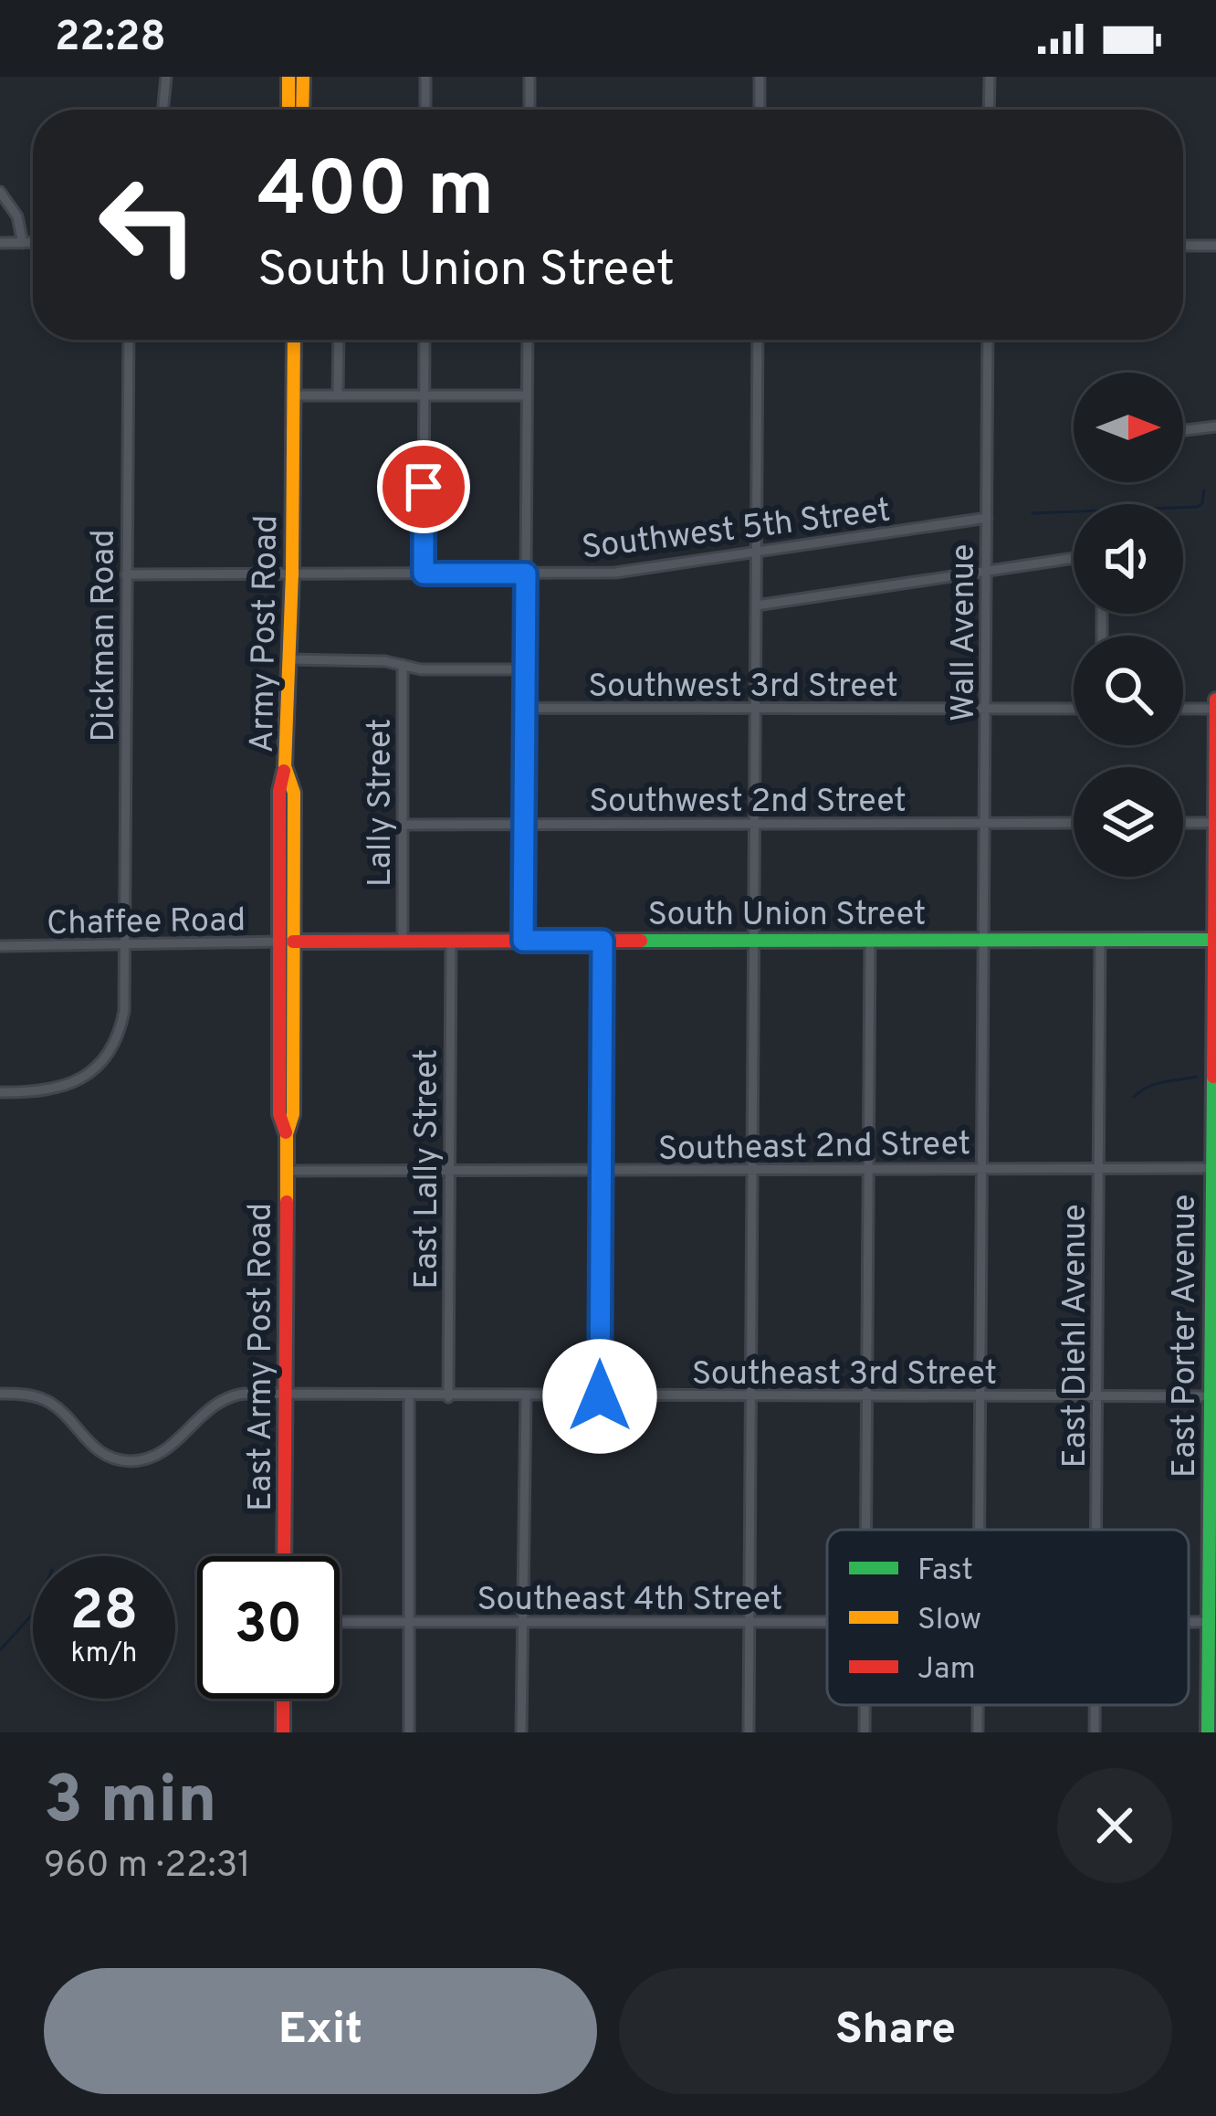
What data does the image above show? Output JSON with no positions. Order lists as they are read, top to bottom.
{
  "streets": {
    "street": [
      "Southwest 5th Street",
      "Wall Avenue",
      "Army Post Road",
      "Dickman Road",
      "Southwest 3rd Street",
      "Southwest 2nd Street",
      "Lally Street",
      "South Union Street",
      "Chaffee Road",
      "Southeast 2nd Street",
      "East Lally Street",
      "East Diehl Avenue",
      "East Porter Avenue",
      "East Army Post Road",
      "Southeast 3rd Street",
      "Southeast 4th Street"
    ]
  },
  "crossings": [
    ["Southwest 5th Street", "Wall Avenue"],
    ["Southwest 5th Street", "Army Post Road"],
    ["Southwest 5th Street", "Dickman Road"],
    ["Wall Avenue", "Southwest 3rd Street"],
    ["Wall Avenue", "Southwest 2nd Street"],
    ["Wall Avenue", "South Union Street"],
    ["Wall Avenue", "Southeast 2nd Street"],
    ["Wall Avenue", "Southeast 3rd Street"],
    ["Army Post Road", "South Union Street"],
    ["Army Post Road", "Chaffee Road"],
    ["Army Post Road", "East Army Post Road"],
    ["Dickman Road", "Chaffee Road"],
    ["Southwest 2nd Street", "Lally Street"],
    ["Lally Street", "South Union Street"],
    ["South Union Street", "Chaffee Road"],
    ["South Union Street", "East Lally Street"],
    ["South Union Street", "East Diehl Avenue"],
    ["South Union Street", "East Porter Avenue"],
    ["South Union Street", "East Army Post Road"],
    ["Chaffee Road", "East Army Post Road"],
    ["Southeast 2nd Street", "East Lally Street"],
    ["Southeast 2nd Street", "East Diehl Avenue"],
    ["Southeast 2nd Street", "East Porter Avenue"],
    ["Southeast 2nd Street", "East Army Post Road"],
    ["East Lally Street", "Southeast 3rd Street"],
    ["East Diehl Avenue", "Southeast 3rd Street"],
    ["East Porter Avenue", "Southeast 3rd Street"],
    ["East Porter Avenue", "Southeast 4th Street"],
    ["East Army Post Road", "Southeast 3rd Street"]
  ],
  "legend": ["Fast", "Slow", "Jam"],
  "north": "right",
  "page": {
    "status": "22:28",
    "turn": ["400 m", "South Union Street"],
    "speed": "28 km/h",
    "limit": "30",
    "heading": ["3 min", "960 m · 22:31"],
    "buttons": ["Exit", "Share"]
  }
}
